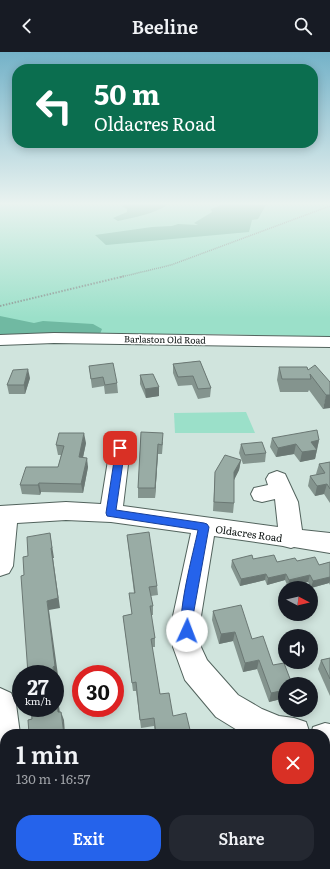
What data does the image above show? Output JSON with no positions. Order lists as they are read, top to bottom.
{
  "streets": {
    "street": ["Barlaston Old Road", "Oldacres Road"]
  },
  "north": "right",
  "page": {
    "header": "Beeline",
    "turn": ["50 m", "Oldacres Road"],
    "speed": "27 km/h",
    "limit": "30",
    "heading": ["1 min", "130 m · 16:57"],
    "buttons": ["Exit", "Share"]
  }
}
